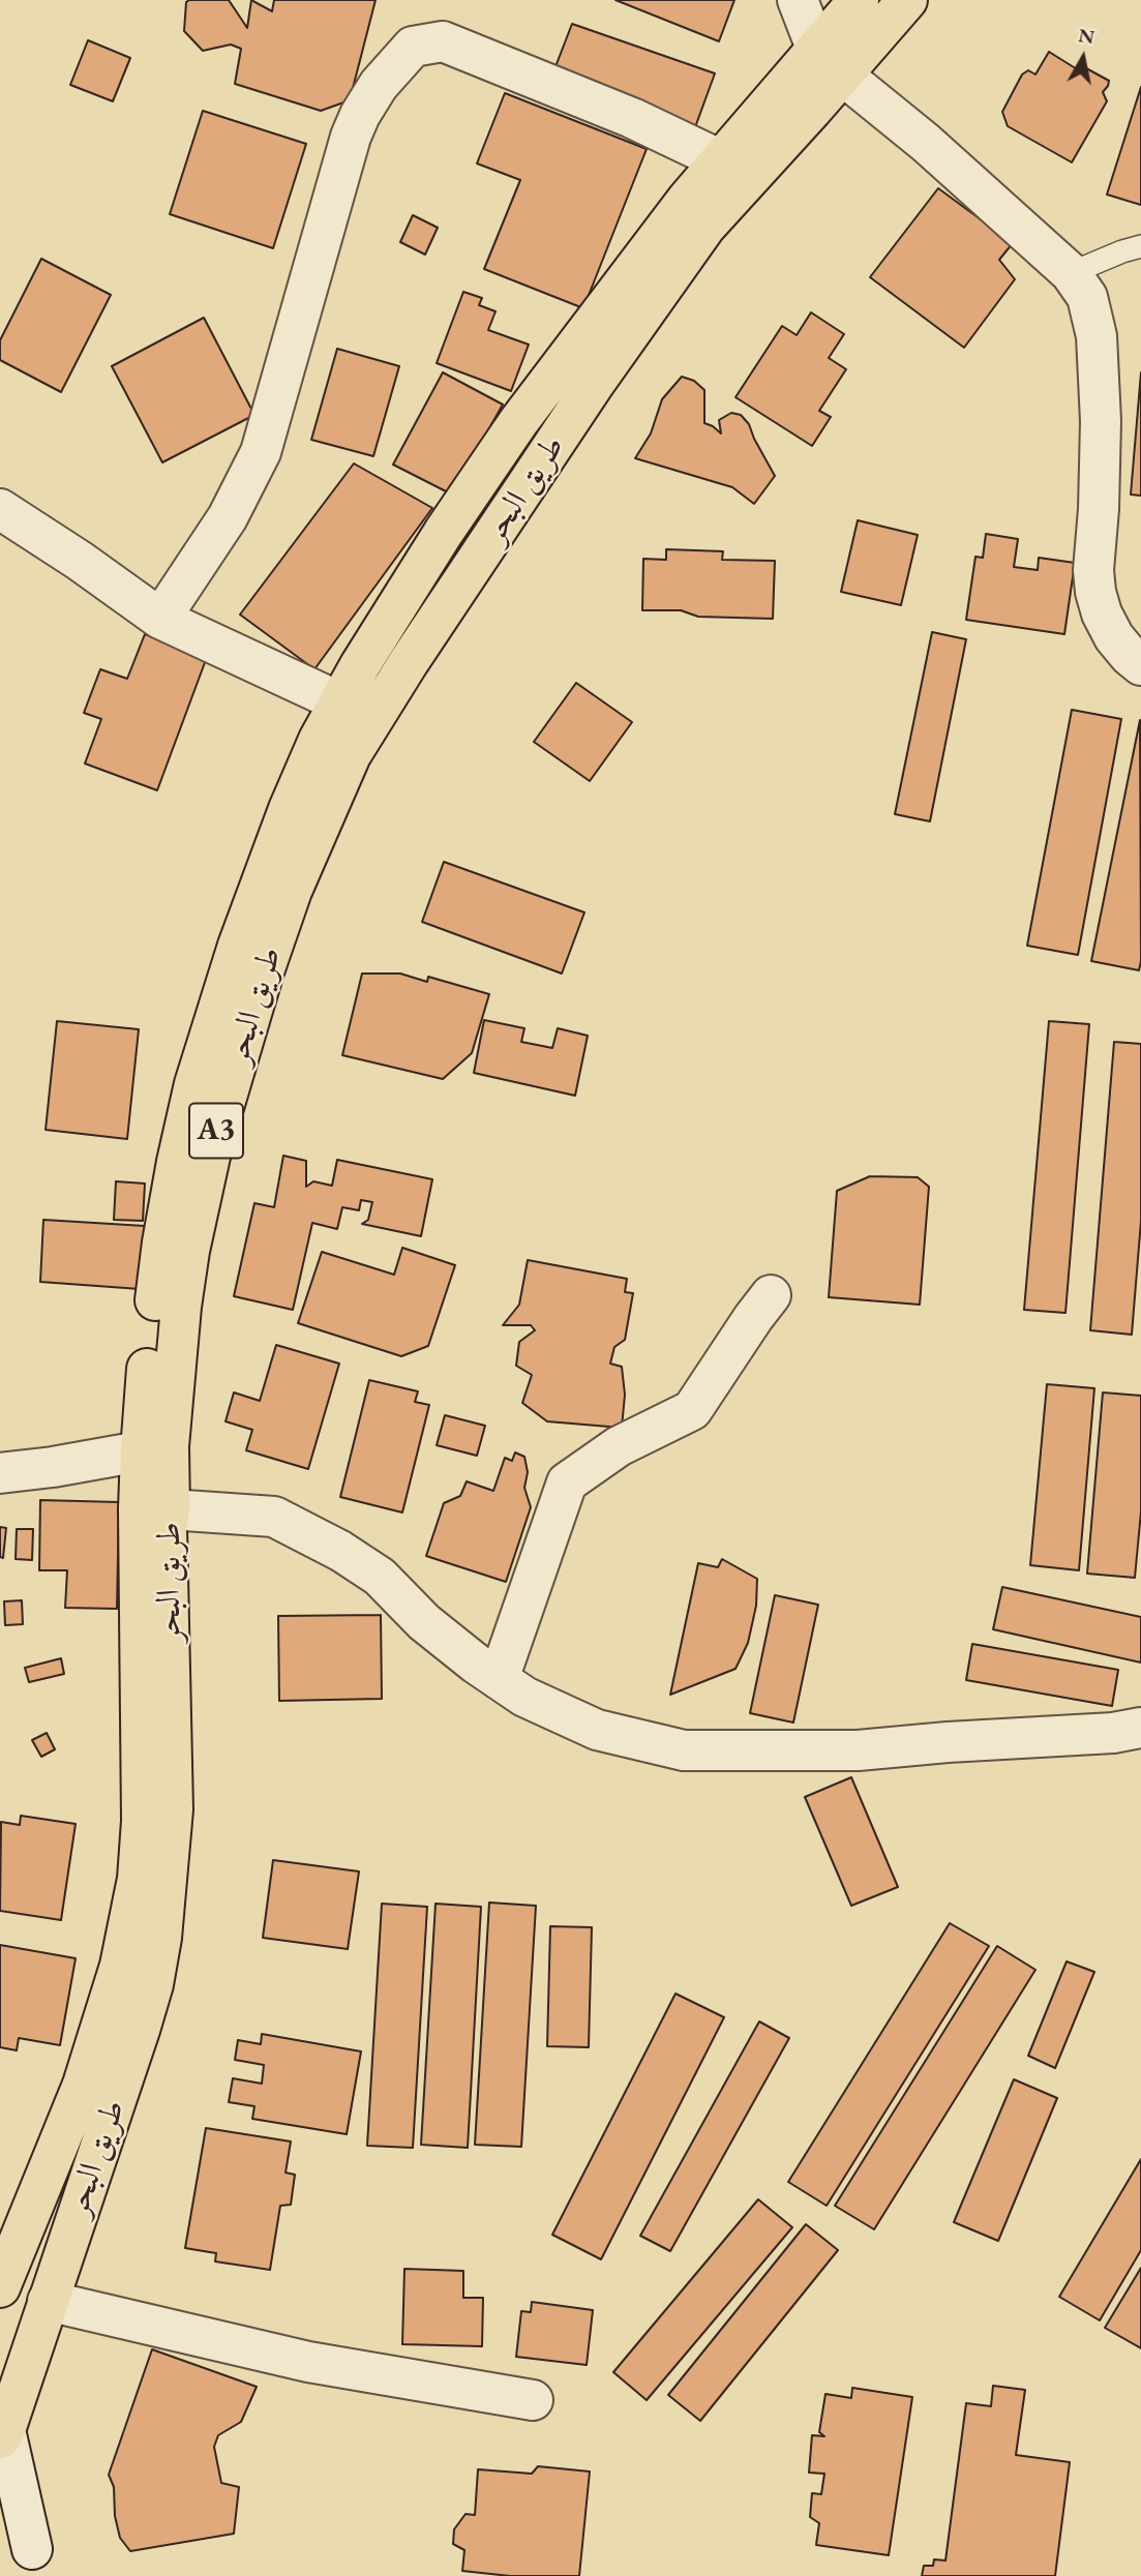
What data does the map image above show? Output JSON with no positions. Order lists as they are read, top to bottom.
{
  "streets": {
    "highway": ["طريق البحر", "A3"]
  },
  "north": "top"
}
